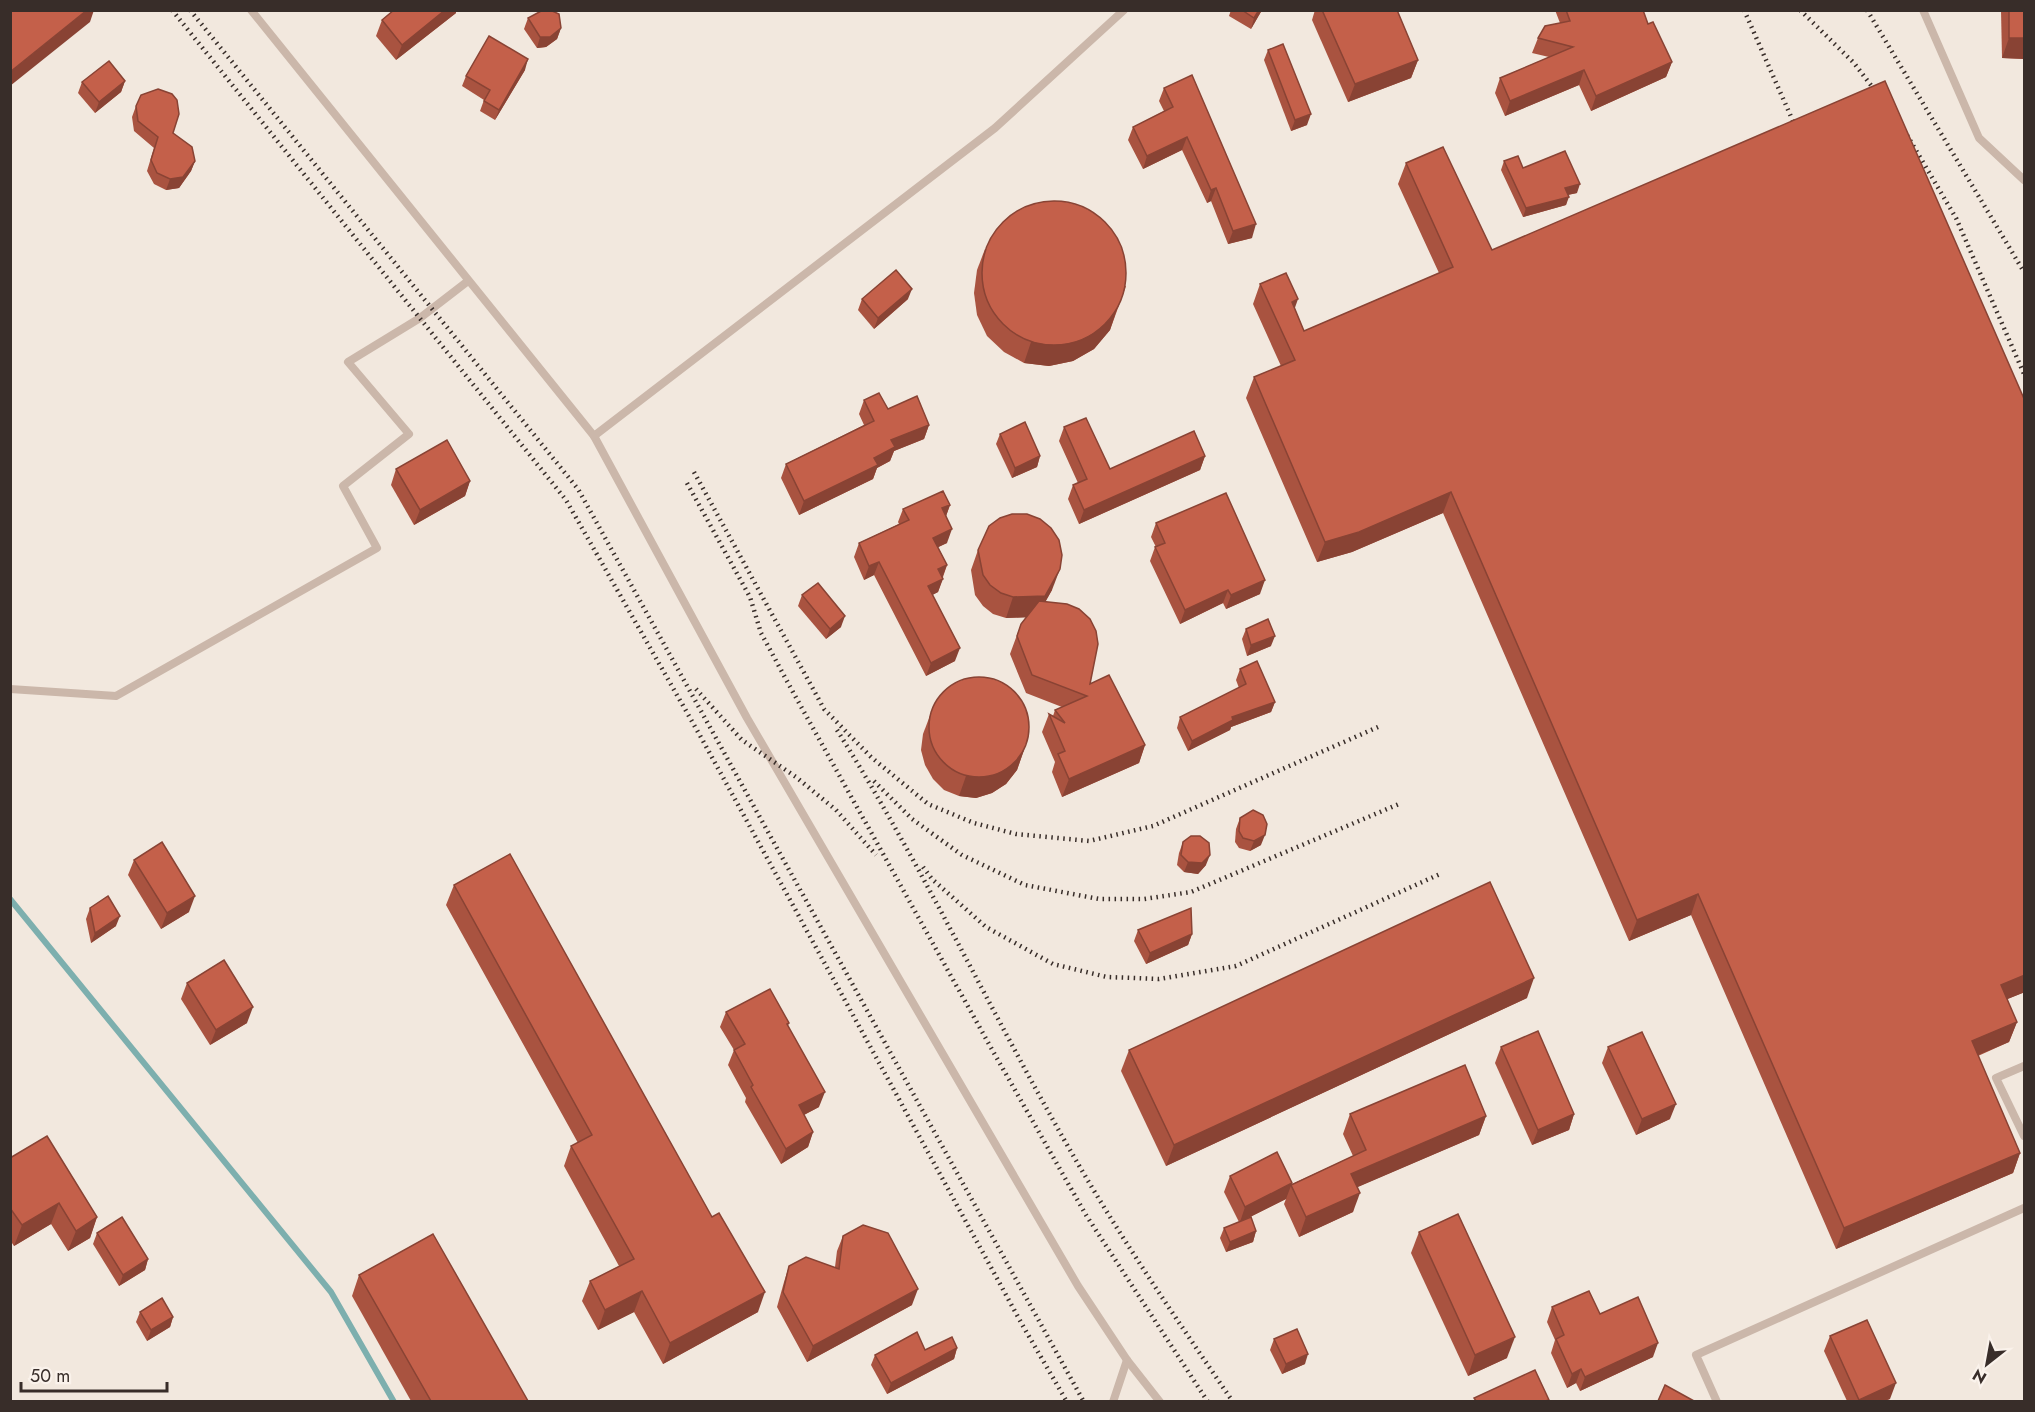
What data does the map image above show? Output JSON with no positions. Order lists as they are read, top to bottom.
{
  "scale_bar": "50 m",
  "north": "bottom left"
}
